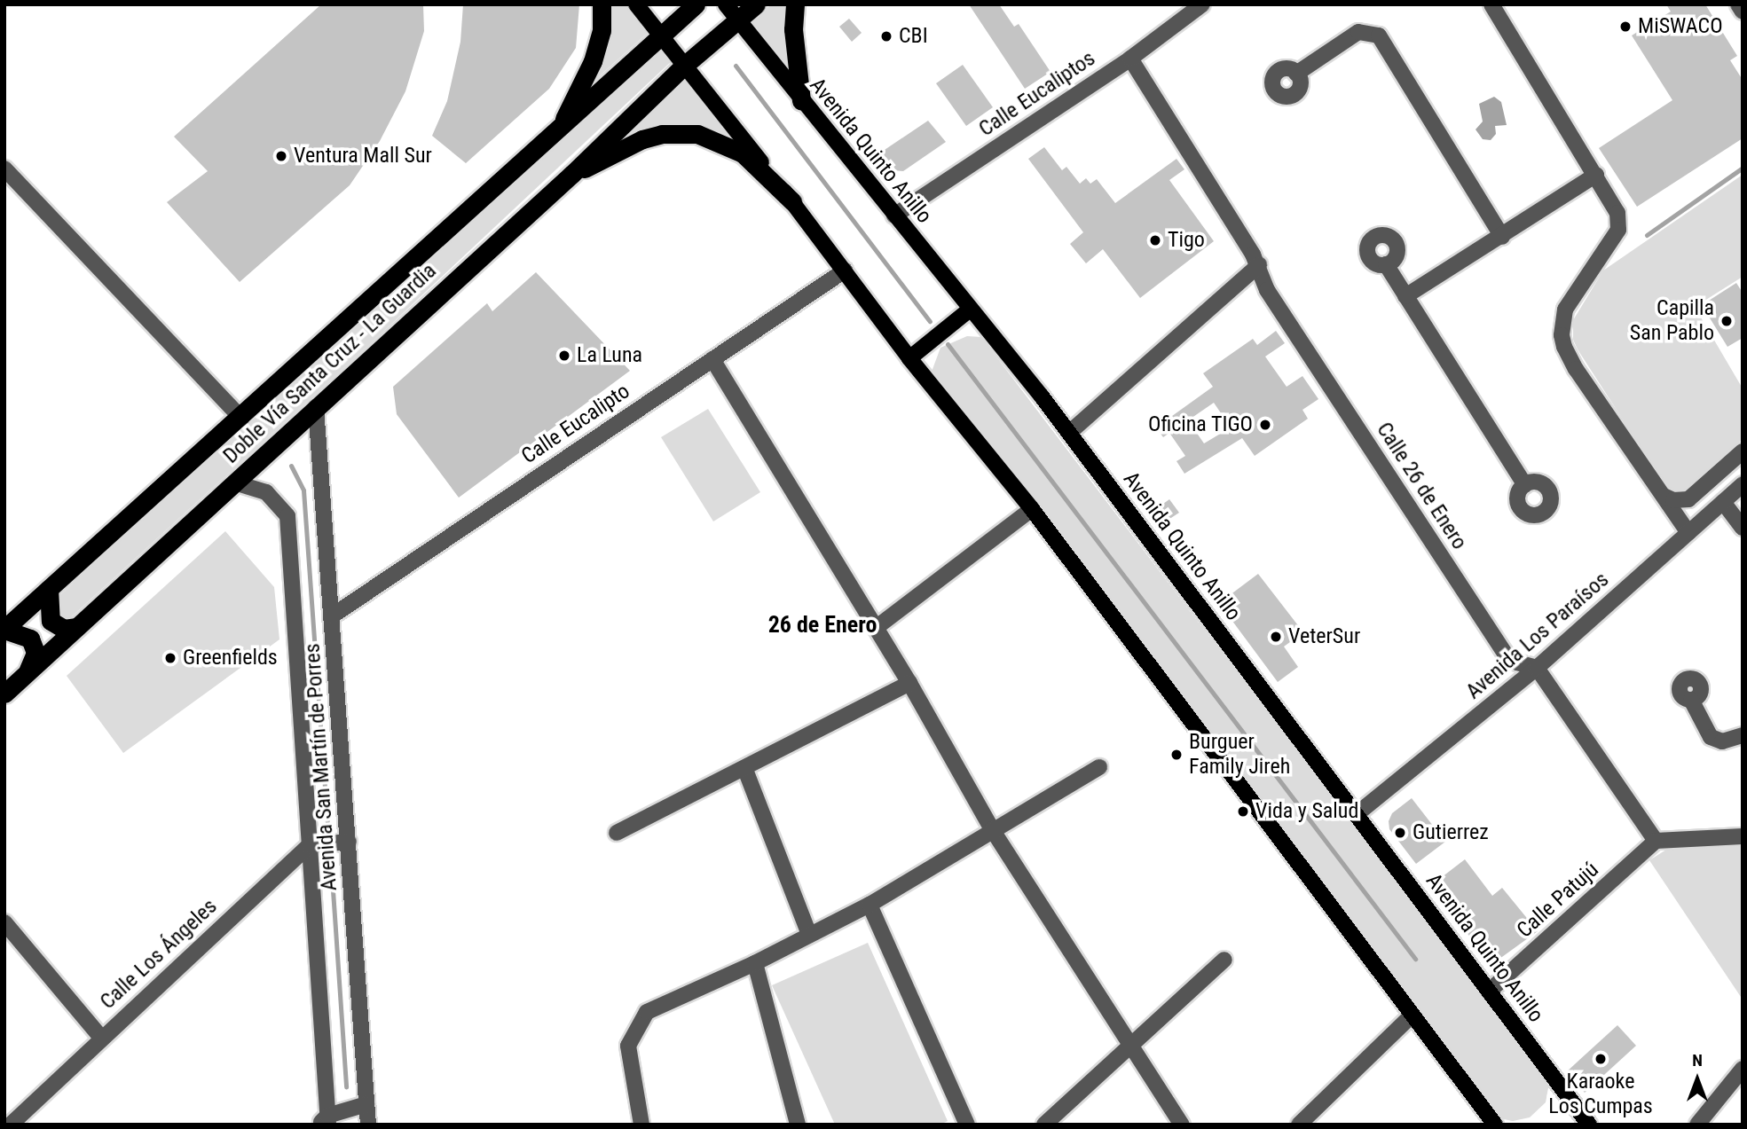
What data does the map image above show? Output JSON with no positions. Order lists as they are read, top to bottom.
{
  "streets": {
    "highway": ["Doble Vía Santa Cruz - La Guardia"],
    "main road": ["Avenida Quinto Anillo"],
    "street": [
      "Calle Eucaliptos",
      "Calle Eucalipto",
      "Calle 26 de Enero",
      "Avenida Los Paraísos",
      "Avenida San Martín de Porres",
      "Calle Patujú",
      "Calle Los Ángeles"
    ]
  },
  "crossings": [
    ["Calle Eucaliptos", "Avenida Quinto Anillo"],
    ["Calle Eucaliptos", "Calle 26 de Enero"],
    ["Avenida Quinto Anillo", "Doble Vía Santa Cruz - La Guardia"],
    ["Avenida Quinto Anillo", "Avenida Los Paraísos"],
    ["Avenida Quinto Anillo", "Calle Patujú"],
    ["Doble Vía Santa Cruz - La Guardia", "Avenida San Martín de Porres"],
    ["Calle Eucalipto", "Avenida San Martín de Porres"],
    ["Calle 26 de Enero", "Avenida Los Paraísos"],
    ["Avenida San Martín de Porres", "Calle Los Ángeles"]
  ],
  "districts": ["26 de Enero"],
  "places": [
    "MiSWACO",
    "CBI",
    "Ventura Mall Sur",
    "Tigo",
    "Capilla San Pablo",
    "La Luna",
    "Oficina TIGO",
    "VeterSur",
    "Greenfields",
    "Burguer Family Jireh",
    "Vida y Salud",
    "Gutierrez",
    "Karaoke Los Cumpas"
  ],
  "north": "top"
}
